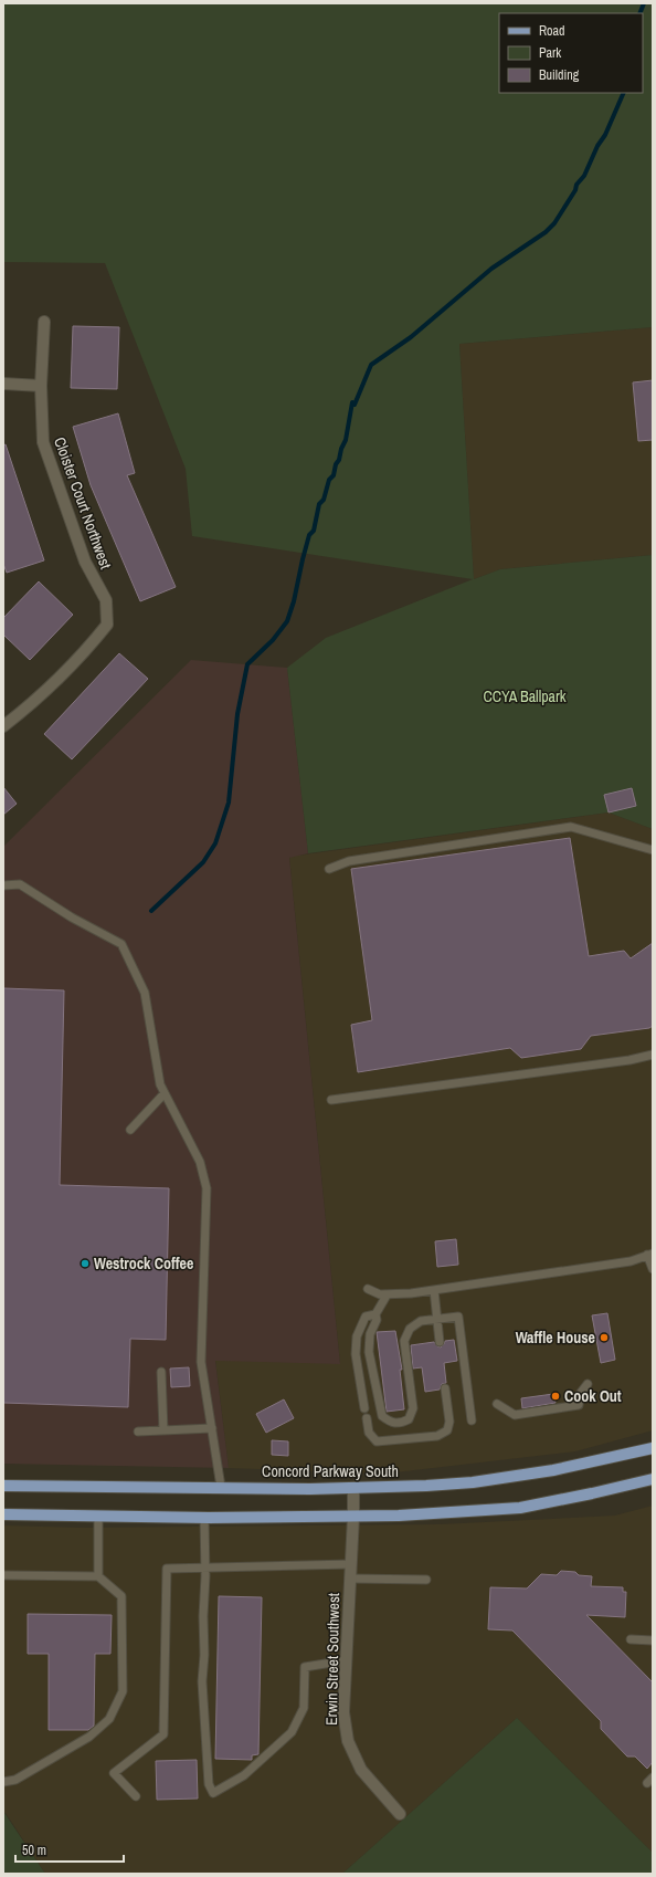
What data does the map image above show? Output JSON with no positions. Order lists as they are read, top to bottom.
{
  "streets": {
    "main road": ["Concord Parkway South"],
    "street": ["Cloister Court Northwest", "Erwin Street Southwest"]
  },
  "crossings": [
    ["Concord Parkway South", "Erwin Street Southwest"]
  ],
  "parks": ["CCYA Ballpark"],
  "places": ["Westrock Coffee", "Waffle House", "Cook Out"],
  "legend": ["Road", "Park", "Building"],
  "scale_bar": "50 m"
}
